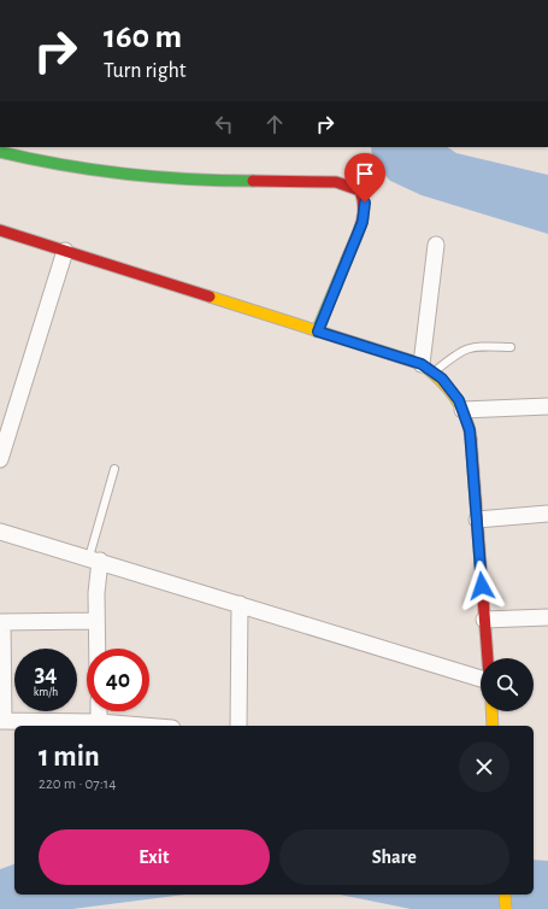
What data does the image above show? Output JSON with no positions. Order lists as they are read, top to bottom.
{
  "page": {
    "turn": ["160 m", "Turn right"],
    "speed": "34 km/h",
    "limit": "40",
    "heading": ["1 min", "220 m · 07:14"],
    "buttons": ["Exit", "Share"]
  }
}
